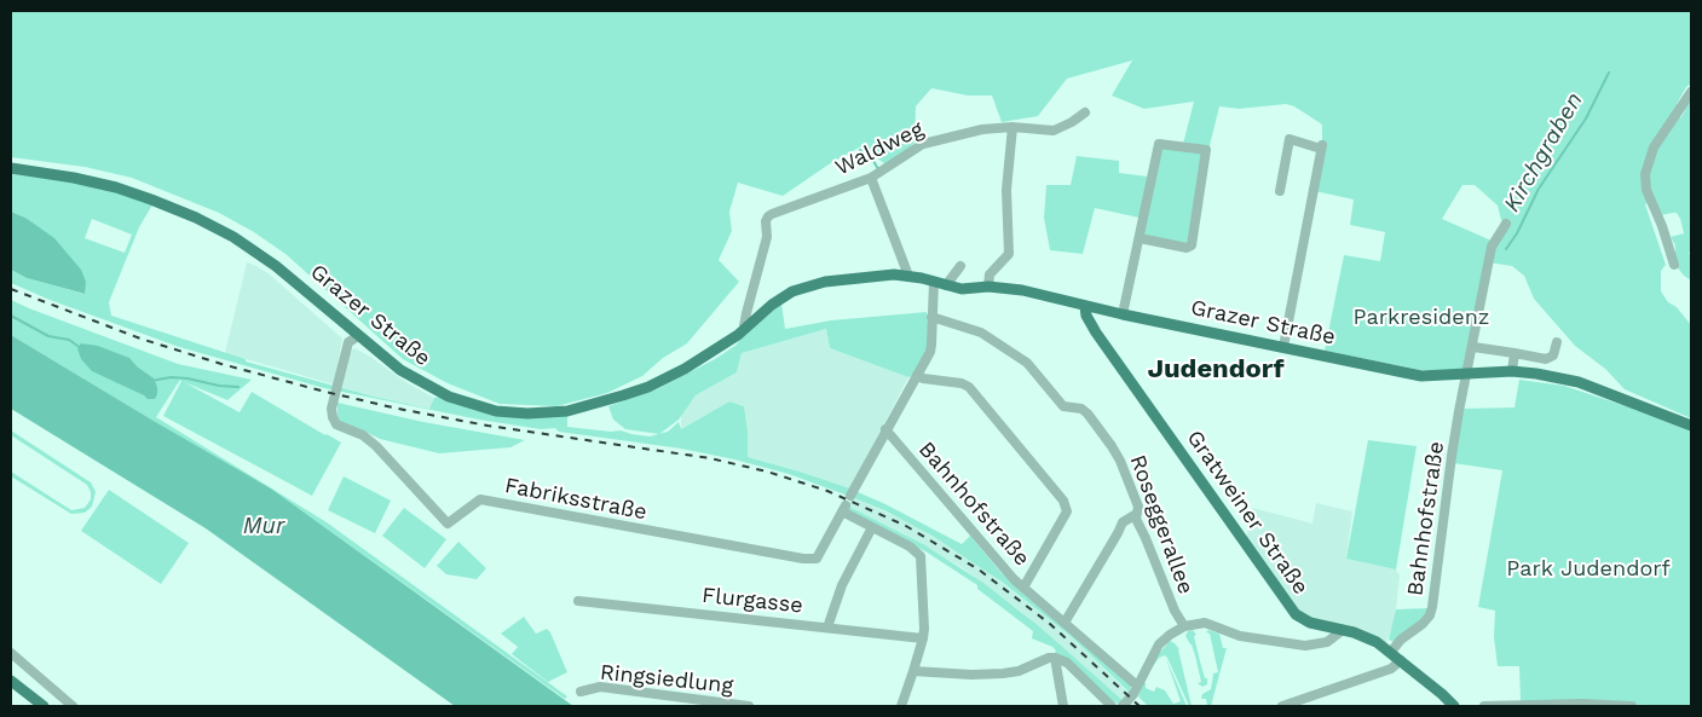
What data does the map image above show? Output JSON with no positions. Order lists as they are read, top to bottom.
{
  "streets": {
    "main road": ["Grazer Straße", "Gratweiner Straße"],
    "street": [
      "Waldweg",
      "Fabriksstraße",
      "Bahnhofstraße",
      "Roseggerallee",
      "Flurgasse",
      "Ringsiedlung"
    ]
  },
  "crossings": [
    ["Waldweg", "Grazer Straße"],
    ["Grazer Straße", "Fabriksstraße"],
    ["Grazer Straße", "Bahnhofstraße"],
    ["Grazer Straße", "Gratweiner Straße"],
    ["Fabriksstraße", "Bahnhofstraße"],
    ["Fabriksstraße", "Roseggerallee"],
    ["Bahnhofstraße", "Gratweiner Straße"]
  ],
  "districts": ["Judendorf"],
  "water": ["Kirchgraben", "Mur"],
  "parks": ["Parkresidenz", "Park Judendorf"]
}
